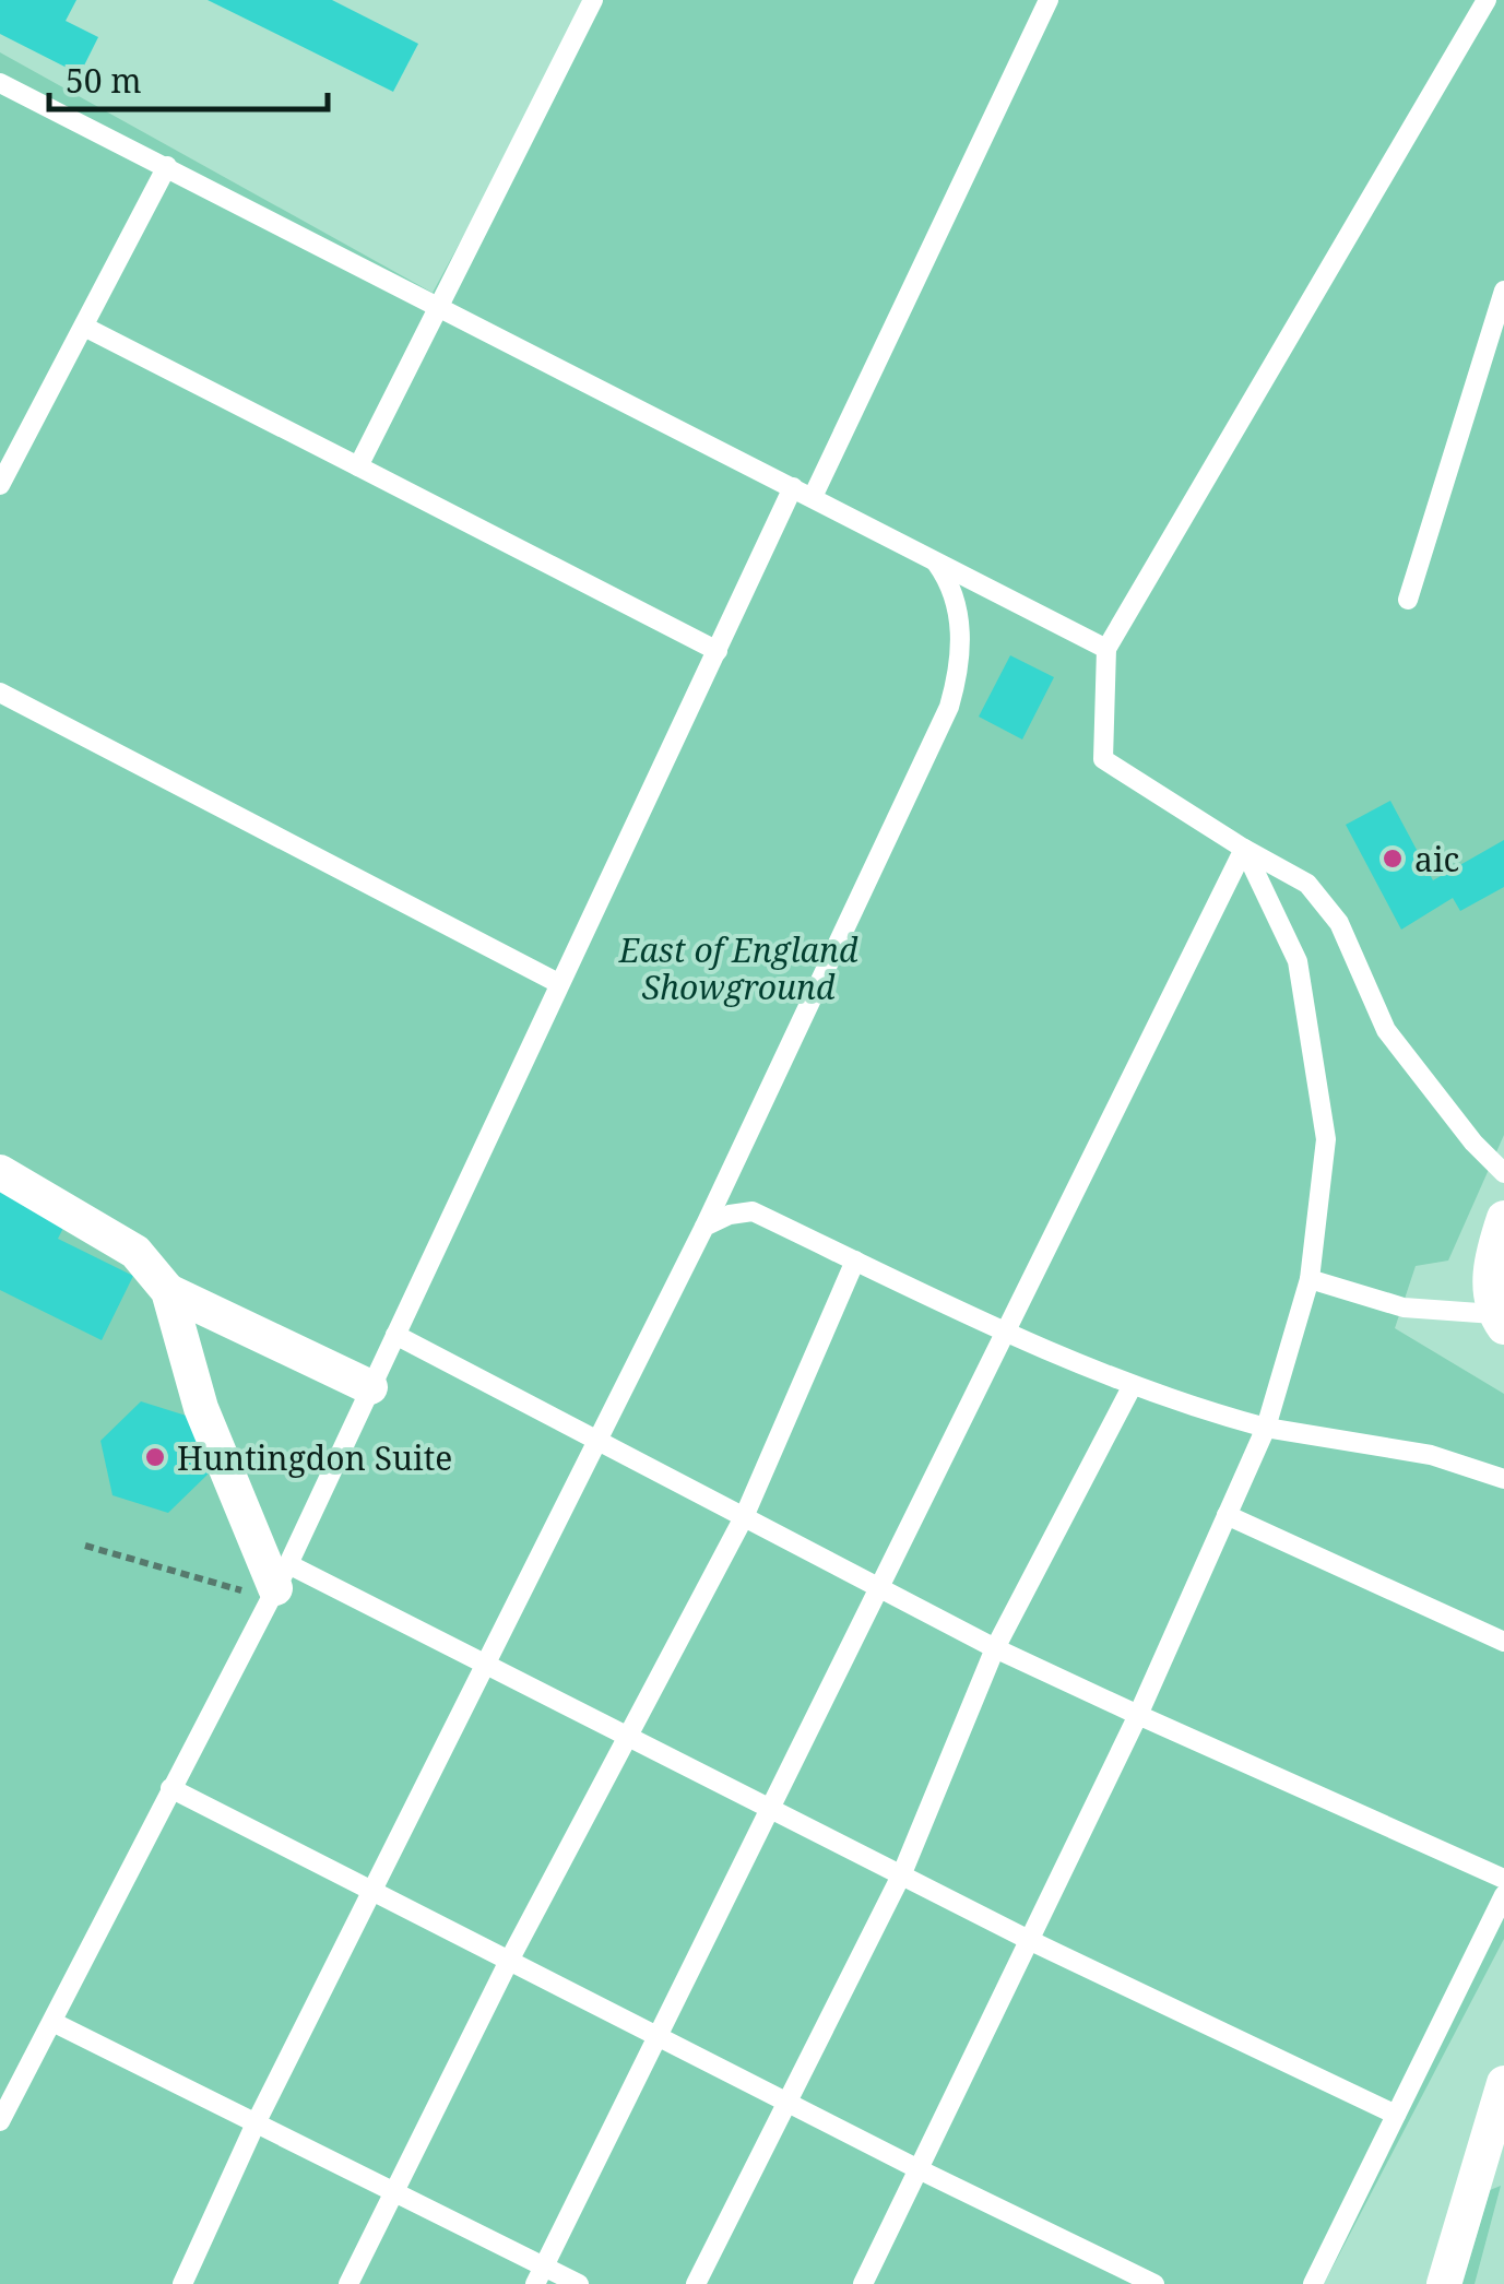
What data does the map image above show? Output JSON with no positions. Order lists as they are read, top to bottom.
{
  "parks": ["East of England Showground"],
  "places": ["aic", "Huntingdon Suite"],
  "scale_bar": "50 m"
}
